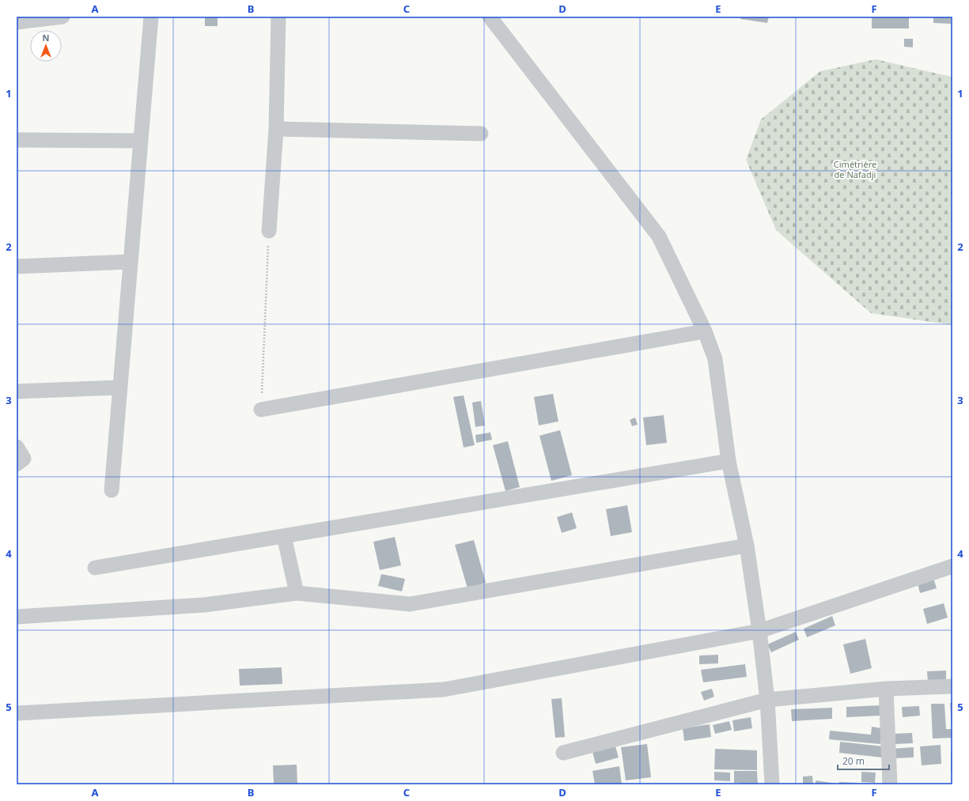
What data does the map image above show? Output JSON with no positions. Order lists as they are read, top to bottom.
{
  "parks": ["Cimétrière de Nafadji"],
  "scale_bar": "20 m",
  "north": "top",
  "grid": {
    "columns": [
      "A",
      "B",
      "C",
      "D",
      "E",
      "F"
    ],
    "rows": [
      "1",
      "2",
      "3",
      "4",
      "5"
    ]
  }
}
